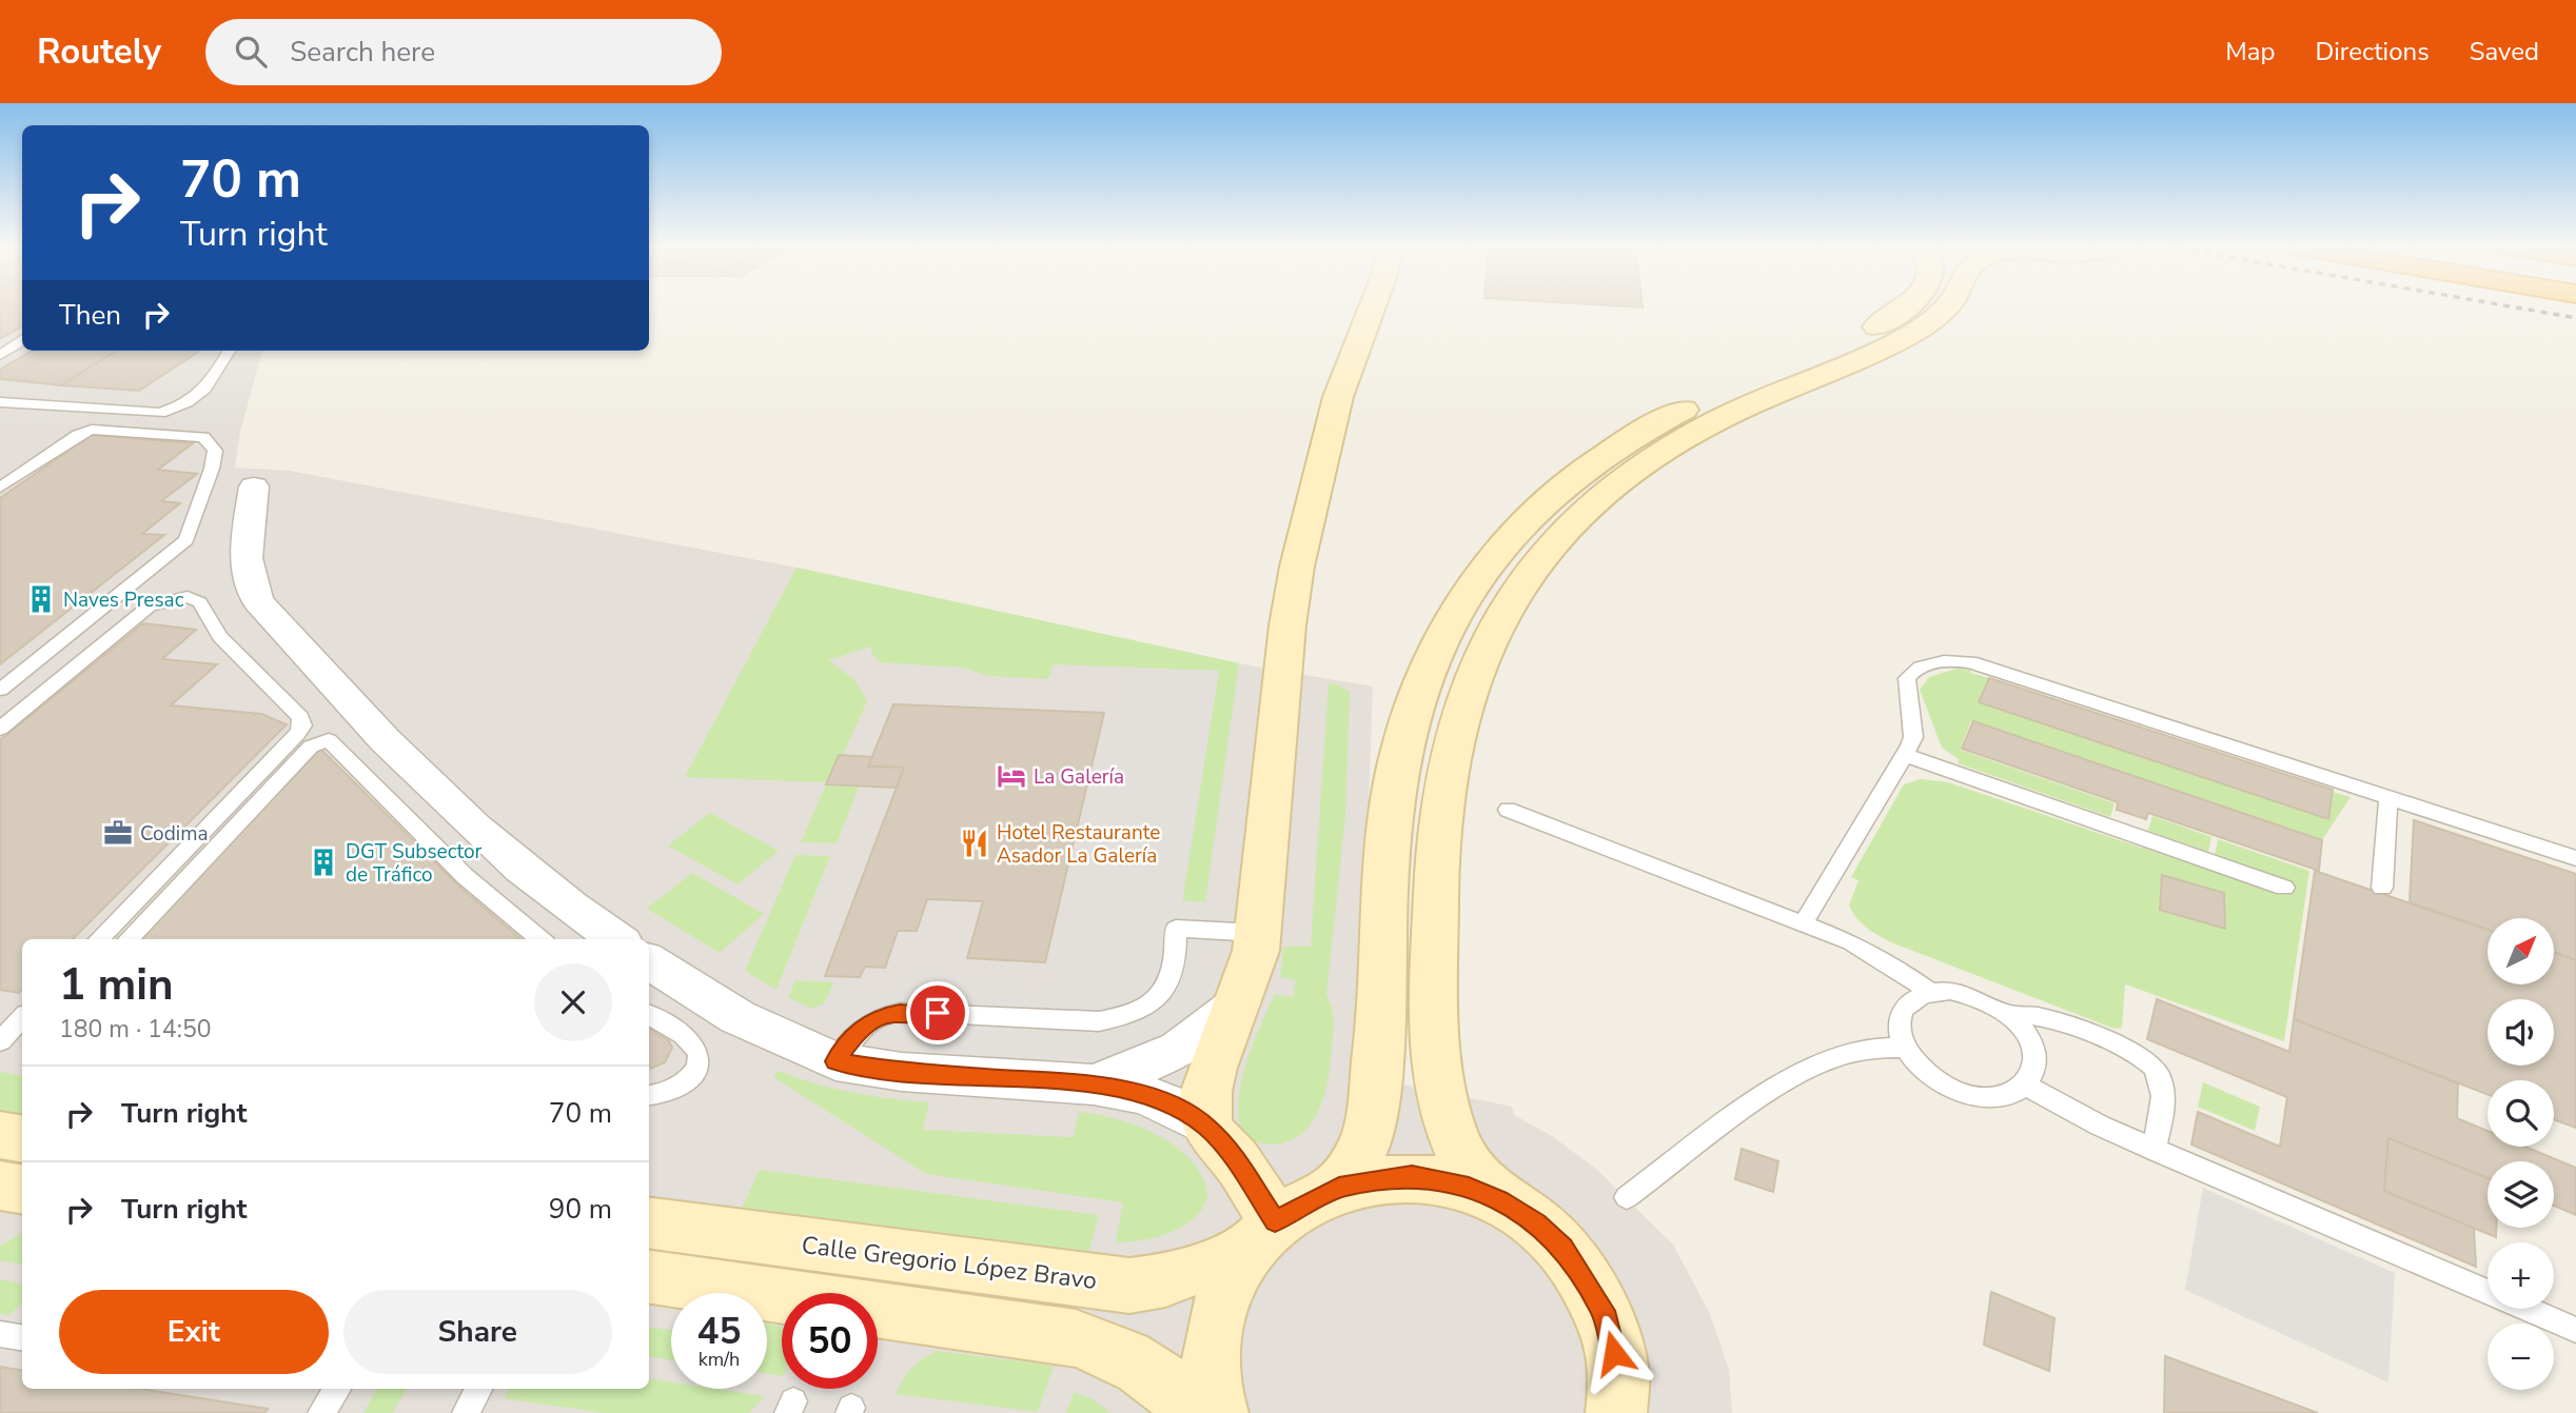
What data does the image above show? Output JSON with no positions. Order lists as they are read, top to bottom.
{
  "streets": {
    "main road": ["Calle Gregorio López Bravo"]
  },
  "places": {
    "building": ["Naves Presac", "DGT Subsector de Tráfico"],
    "hotel": ["La Galería"],
    "office": ["Codima"],
    "restaurant": ["Hotel Restaurante Asador La Galería"]
  },
  "north": "top right",
  "page": {
    "header": "Routely",
    "search": "Search here",
    "nav": ["Map", "Directions", "Saved"],
    "turn": ["70 m", "Turn right"],
    "then": "Then",
    "map_buttons": ["+", "−"],
    "heading": ["1 min", "180 m · 14:50"],
    "list": [
      {
        "name": "Turn right",
        "value": "70 m"
      },
      {
        "name": "Turn right",
        "value": "90 m"
      }
    ],
    "buttons": ["Exit", "Share"],
    "speed": "45 km/h",
    "limit": "50"
  }
}
